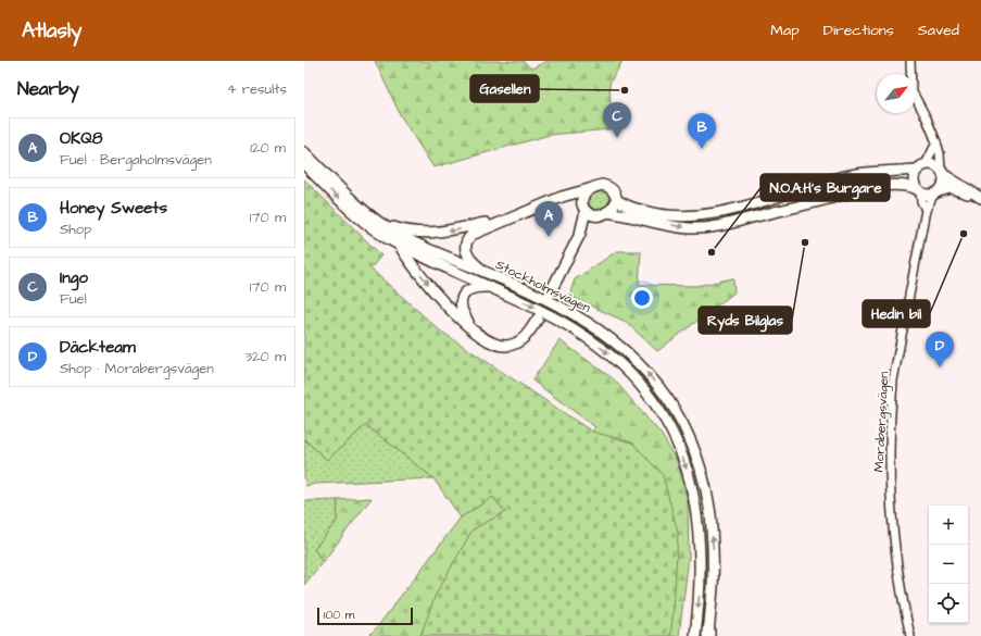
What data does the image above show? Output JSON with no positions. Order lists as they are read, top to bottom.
{
  "streets": {
    "main road": ["Stockholmsvägen"],
    "street": ["Morabergsvägen"]
  },
  "places": [
    "Gasellen",
    "Hedin bil",
    "Ryds Bilglas",
    "N.O.A.H’s Burgare"
  ],
  "scale_bar": "100 m",
  "north": "top right",
  "page": {
    "header": "Atlasly",
    "nav": ["Map", "Directions", "Saved"],
    "heading": ["Nearby", "4 results"],
    "pins": [
      "C",
      "B",
      "A",
      "D"
    ],
    "list": [
      {
        "mark": "A",
        "name": "OKQ8",
        "note": "Fuel · Bergaholmsvägen",
        "value": "120 m"
      },
      {
        "mark": "B",
        "name": "Honey Sweets",
        "note": "Shop",
        "value": "170 m"
      },
      {
        "mark": "C",
        "name": "Ingo",
        "note": "Fuel",
        "value": "170 m"
      },
      {
        "mark": "D",
        "name": "Däckteam",
        "note": "Shop · Morabergsvägen",
        "value": "320 m"
      }
    ],
    "map_buttons": ["+", "−"],
    "scale": "100 m"
  }
}
